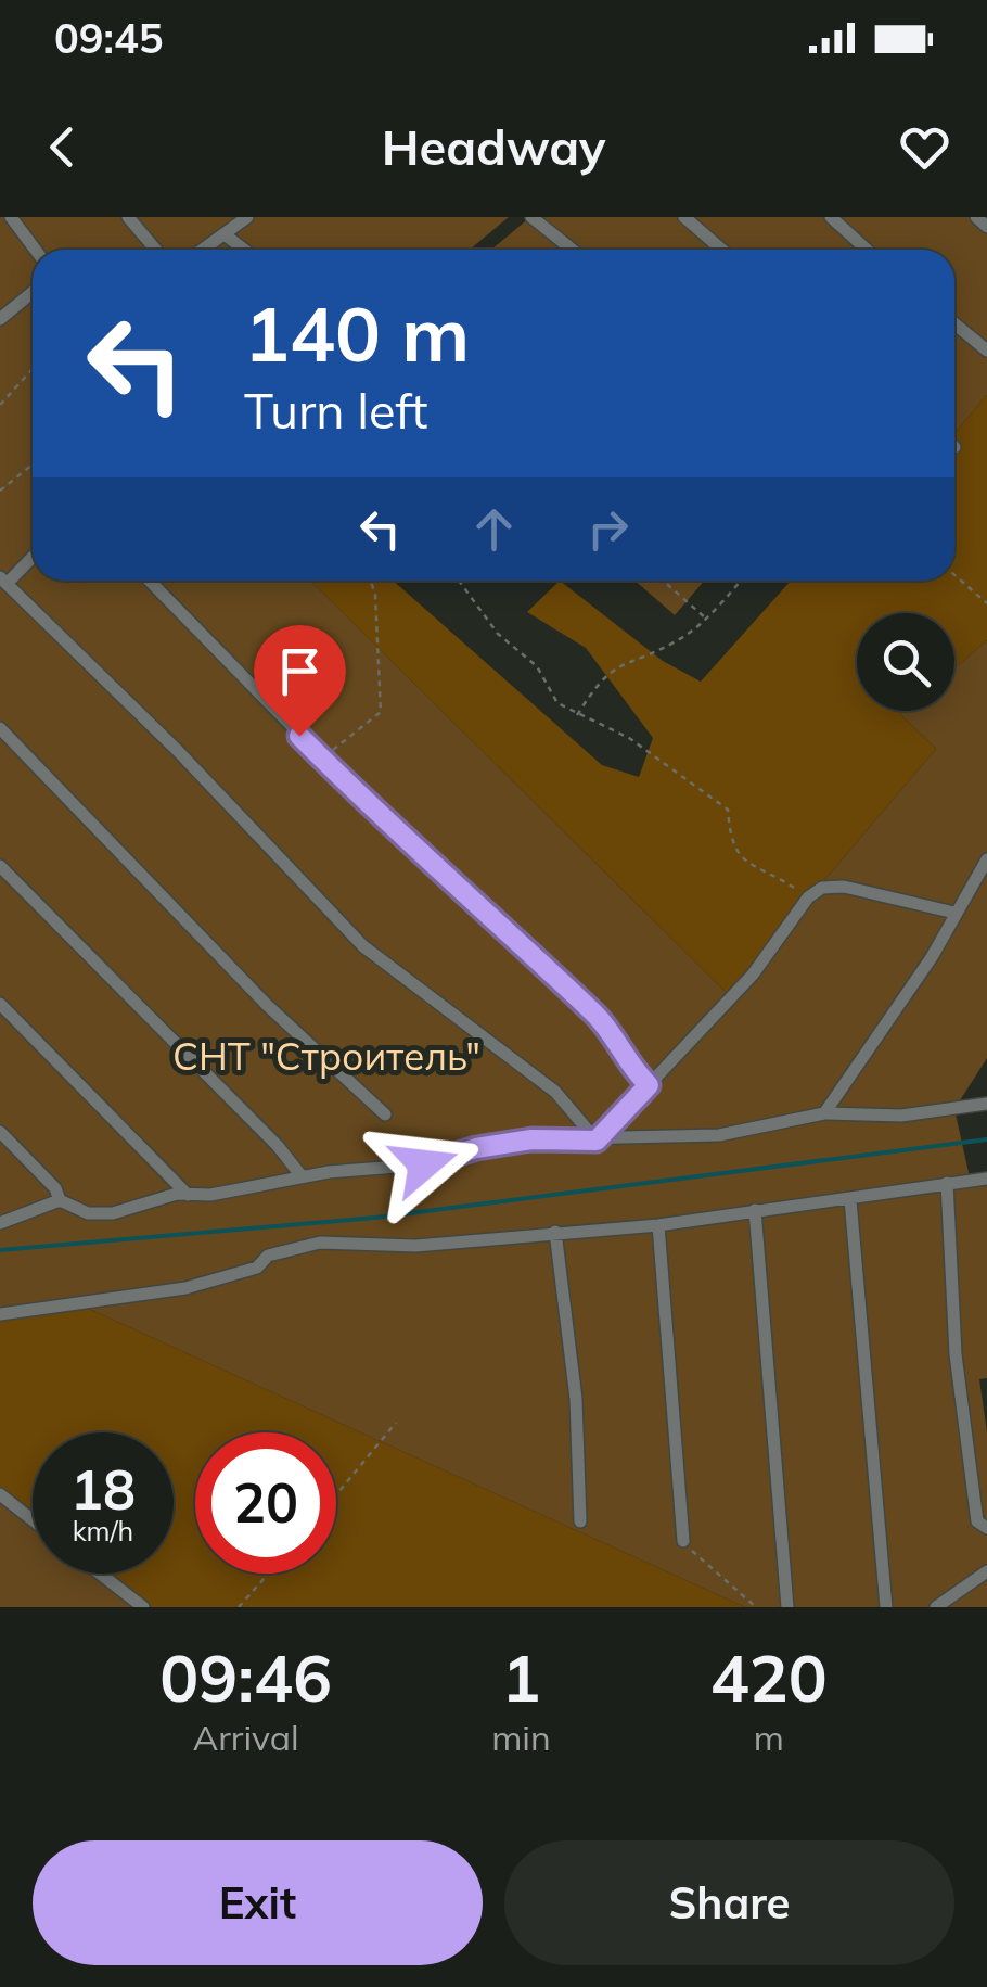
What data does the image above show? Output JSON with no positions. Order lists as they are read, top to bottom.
{
  "parks": ["СНТ \"Строитель\""],
  "page": {
    "status": "09:45",
    "header": "Headway",
    "turn": ["140 m", "Turn left"],
    "speed": "18 km/h",
    "limit": "20",
    "eta": [
      "09:46",
      "Arrival",
      "1",
      "min",
      "420",
      "m"
    ],
    "buttons": ["Exit", "Share"]
  }
}
